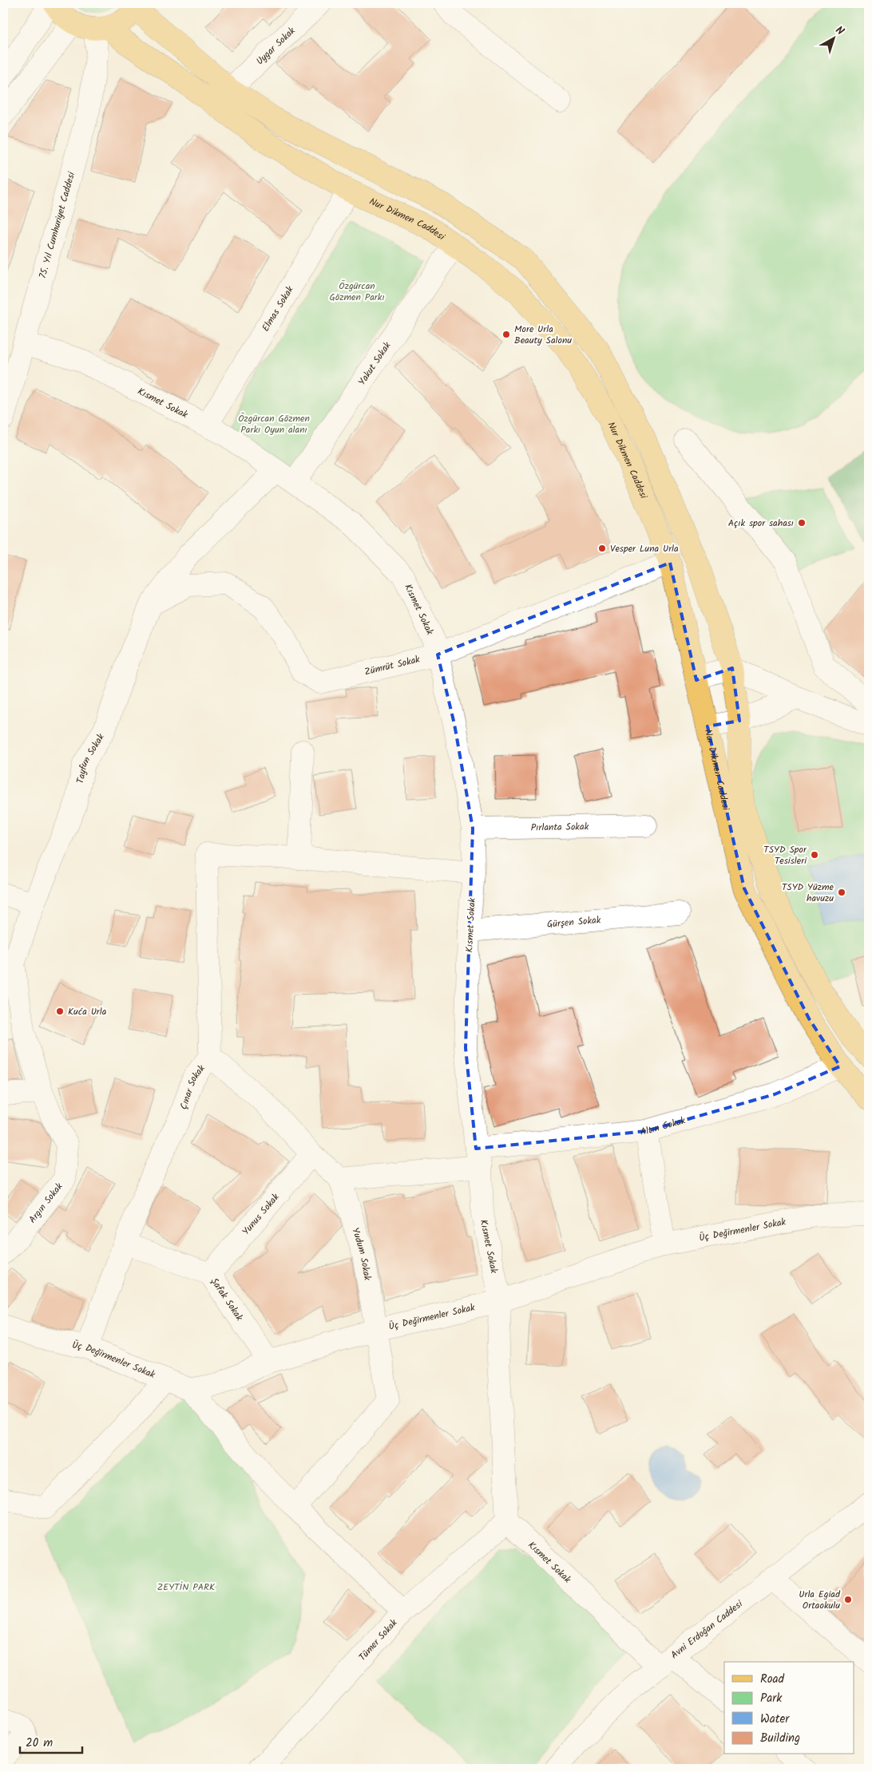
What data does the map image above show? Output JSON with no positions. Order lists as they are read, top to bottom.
{
  "streets": {
    "main road": ["Nur Dikmen Caddesi"],
    "street": [
      "Uygar Sokak",
      "75. Yıl Cumhuriyet Caddesi",
      "Elmas Sokak",
      "Yakut Sokak",
      "Kısmet Sokak",
      "Zümrüt Sokak",
      "Tayfun Sokak",
      "Pırlanta Sokak",
      "Gürşen Sokak",
      "Çınar Sokak",
      "Altın Sokak",
      "Argın Sokak",
      "Yunus Sokak",
      "Üç Değirmenler Sokak",
      "Yudum Sokak",
      "Şafak Sokak",
      "Avni Erdoğan Caddesi",
      "Tümer Sokak"
    ]
  },
  "crossings": [
    ["Uygar Sokak", "Nur Dikmen Caddesi"],
    ["Nur Dikmen Caddesi", "75. Yıl Cumhuriyet Caddesi"],
    ["Nur Dikmen Caddesi", "Elmas Sokak"],
    ["Nur Dikmen Caddesi", "Yakut Sokak"],
    ["Nur Dikmen Caddesi", "Zümrüt Sokak"],
    ["Nur Dikmen Caddesi", "Altın Sokak"],
    ["75. Yıl Cumhuriyet Caddesi", "Kısmet Sokak"],
    ["Elmas Sokak", "Kısmet Sokak"],
    ["Yakut Sokak", "Kısmet Sokak"],
    ["Kısmet Sokak", "Zümrüt Sokak"],
    ["Kısmet Sokak", "Tayfun Sokak"],
    ["Kısmet Sokak", "Pırlanta Sokak"],
    ["Kısmet Sokak", "Gürşen Sokak"],
    ["Kısmet Sokak", "Altın Sokak"],
    ["Kısmet Sokak", "Üç Değirmenler Sokak"],
    ["Kısmet Sokak", "Avni Erdoğan Caddesi"],
    ["Kısmet Sokak", "Tümer Sokak"],
    ["Zümrüt Sokak", "Tayfun Sokak"],
    ["Tayfun Sokak", "Argın Sokak"],
    ["Çınar Sokak", "Üç Değirmenler Sokak"],
    ["Çınar Sokak", "Şafak Sokak"],
    ["Altın Sokak", "Yudum Sokak"],
    ["Yunus Sokak", "Şafak Sokak"],
    ["Üç Değirmenler Sokak", "Yudum Sokak"],
    ["Üç Değirmenler Sokak", "Şafak Sokak"]
  ],
  "parks": ["Özgürcan Gözmen Parkı", "Özgürcan Gözmen Parkı Oyun alanı", "ZEYTİN PARK"],
  "places": [
    "More Urla Beauty Salonu",
    "Açık spor sahası",
    "Vesper Luna Urla",
    "TSYD Spor Tesisleri",
    "TSYD Yüzme havuzu",
    "Kuća Urla",
    "Urla Egiad Ortaokulu"
  ],
  "legend": [
    "Road",
    "Park",
    "Water",
    "Building"
  ],
  "scale_bar": "20 m",
  "north": "top right"
}
